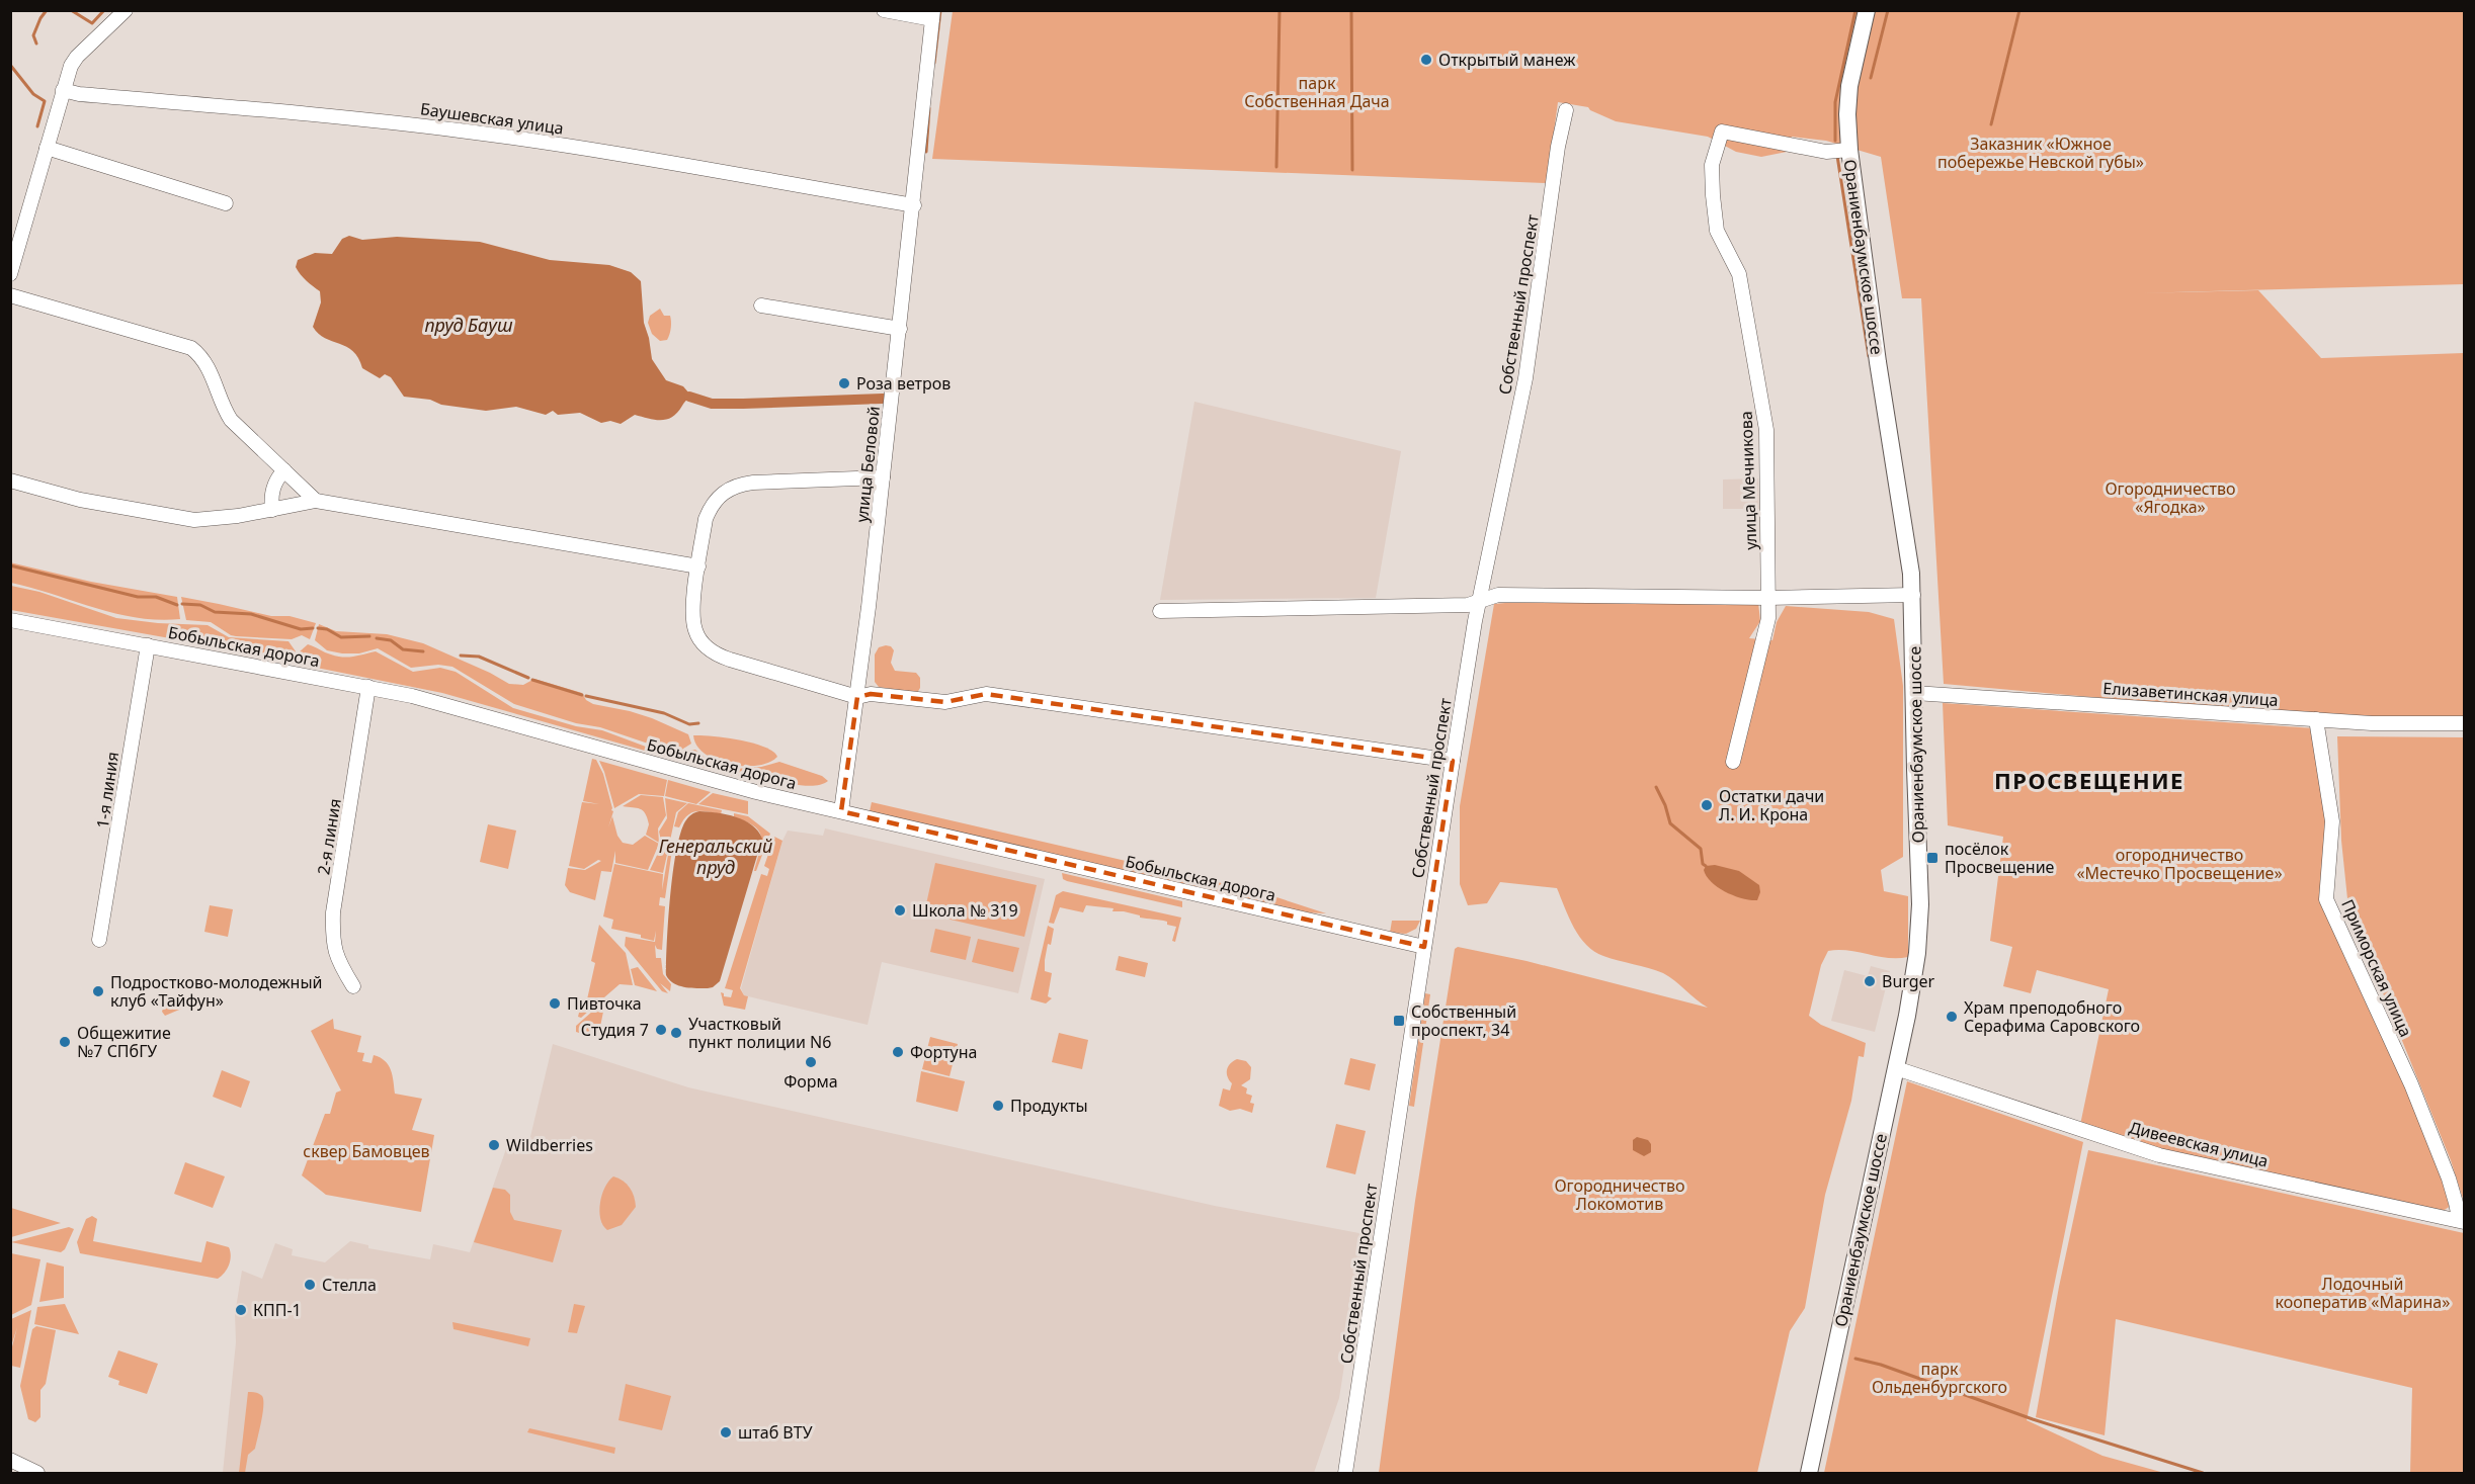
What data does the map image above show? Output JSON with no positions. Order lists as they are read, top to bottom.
{
  "streets": {
    "main road": ["Ораниенбаумское шоссе"],
    "street": [
      "Баушевская улица",
      "Собственный проспект",
      "улица Беловой",
      "улица Мечникова",
      "Бобыльская дорога",
      "Елизаветинская улица",
      "1-я линия",
      "2-я линия",
      "Приморская улица",
      "Дивеевская улица"
    ]
  },
  "crossings": [
    ["Баушевская улица", "улица Беловой"],
    ["Ораниенбаумское шоссе", "улица Мечникова"],
    ["Ораниенбаумское шоссе", "Елизаветинская улица"],
    ["Ораниенбаумское шоссе", "Дивеевская улица"],
    ["Собственный проспект", "Бобыльская дорога"],
    ["улица Беловой", "Бобыльская дорога"],
    ["Бобыльская дорога", "1-я линия"],
    ["Бобыльская дорога", "2-я линия"],
    ["Елизаветинская улица", "Приморская улица"],
    ["Приморская улица", "Дивеевская улица"]
  ],
  "districts": ["ПРОСВЕЩЕНИЕ"],
  "water": ["пруд Бауш", "Генеральский пруд"],
  "parks": [
    "парк Собственная Дача",
    "Заказник «Южное побережье Невской губы»",
    "Огородничество «Ягодка»",
    "огородничество «Местечко Просвещение»",
    "сквер Бамовцев",
    "Огородничество Локомотив",
    "Лодочный кооператив «Марина»",
    "парк Ольденбургского"
  ],
  "places": {
    "other": [
      "Открытый манеж",
      "Роза ветров",
      "Остатки дачи Л. И. Крона",
      "Школа № 319",
      "Burger",
      "Подростково-молодежный клуб «Тайфун»",
      "Пивточка",
      "Храм преподобного Серафима Саровского",
      "Студия 7",
      "Участковый пункт полиции N6",
      "Общежитие №7 СПбГУ",
      "Фортуна",
      "Форма",
      "Продукты",
      "Wildberries",
      "Стелла",
      "КПП-1",
      "штаб ВТУ"
    ],
    "transit": ["посёлок Просвещение", "Собственный проспект, 34"]
  }
}
